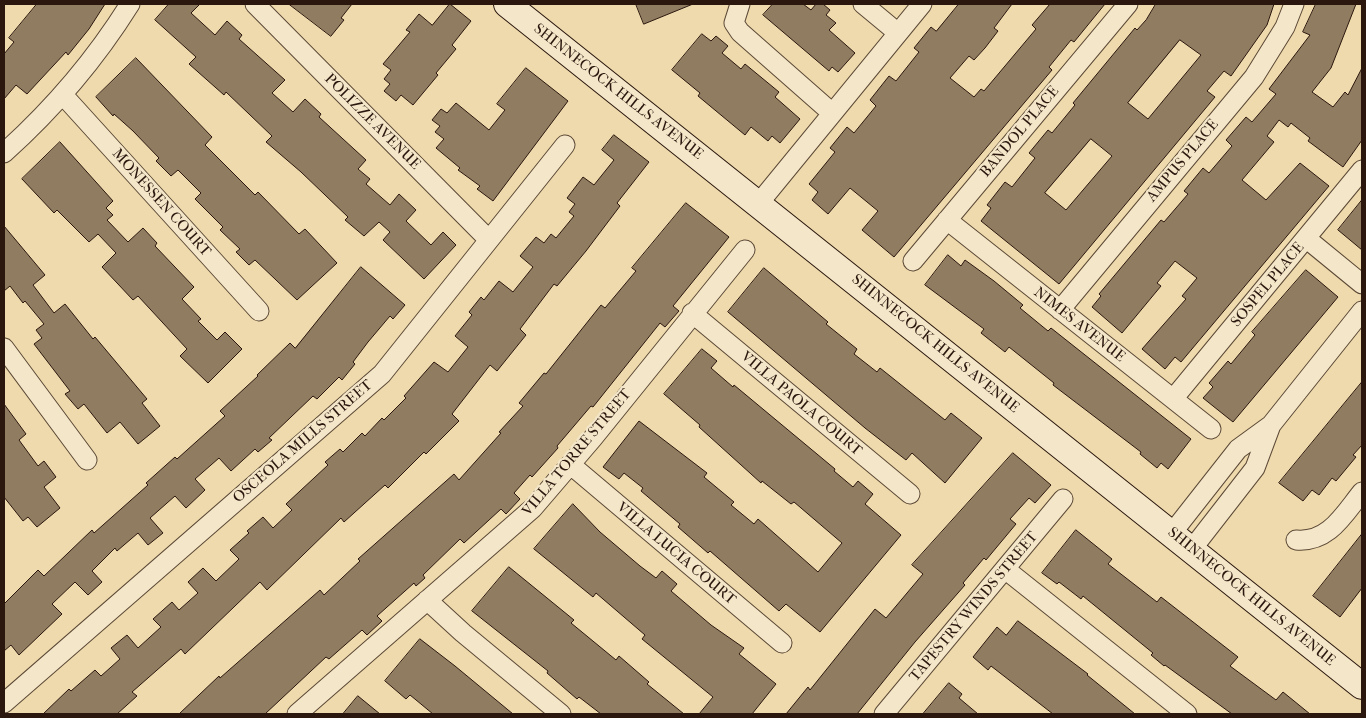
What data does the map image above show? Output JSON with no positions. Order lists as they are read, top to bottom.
{
  "streets": {
    "street": [
      "SHINNECOCK HILLS AVENUE",
      "POLIZZE AVENUE",
      "BANDOL PLACE",
      "AMPUS PLACE",
      "MONESSEN COURT",
      "SOSPEL PLACE",
      "NIMES AVENUE",
      "VILLA PAOLA COURT",
      "OSCEOLA MILLS STREET",
      "VILLA TORRE STREET",
      "VILLA LUCIA COURT",
      "TAPESTRY WINDS STREET"
    ]
  },
  "crossings": [
    ["POLIZZE AVENUE", "OSCEOLA MILLS STREET"],
    ["BANDOL PLACE", "NIMES AVENUE"],
    ["AMPUS PLACE", "NIMES AVENUE"],
    ["SOSPEL PLACE", "NIMES AVENUE"],
    ["VILLA PAOLA COURT", "VILLA TORRE STREET"],
    ["VILLA TORRE STREET", "VILLA LUCIA COURT"]
  ]
}
